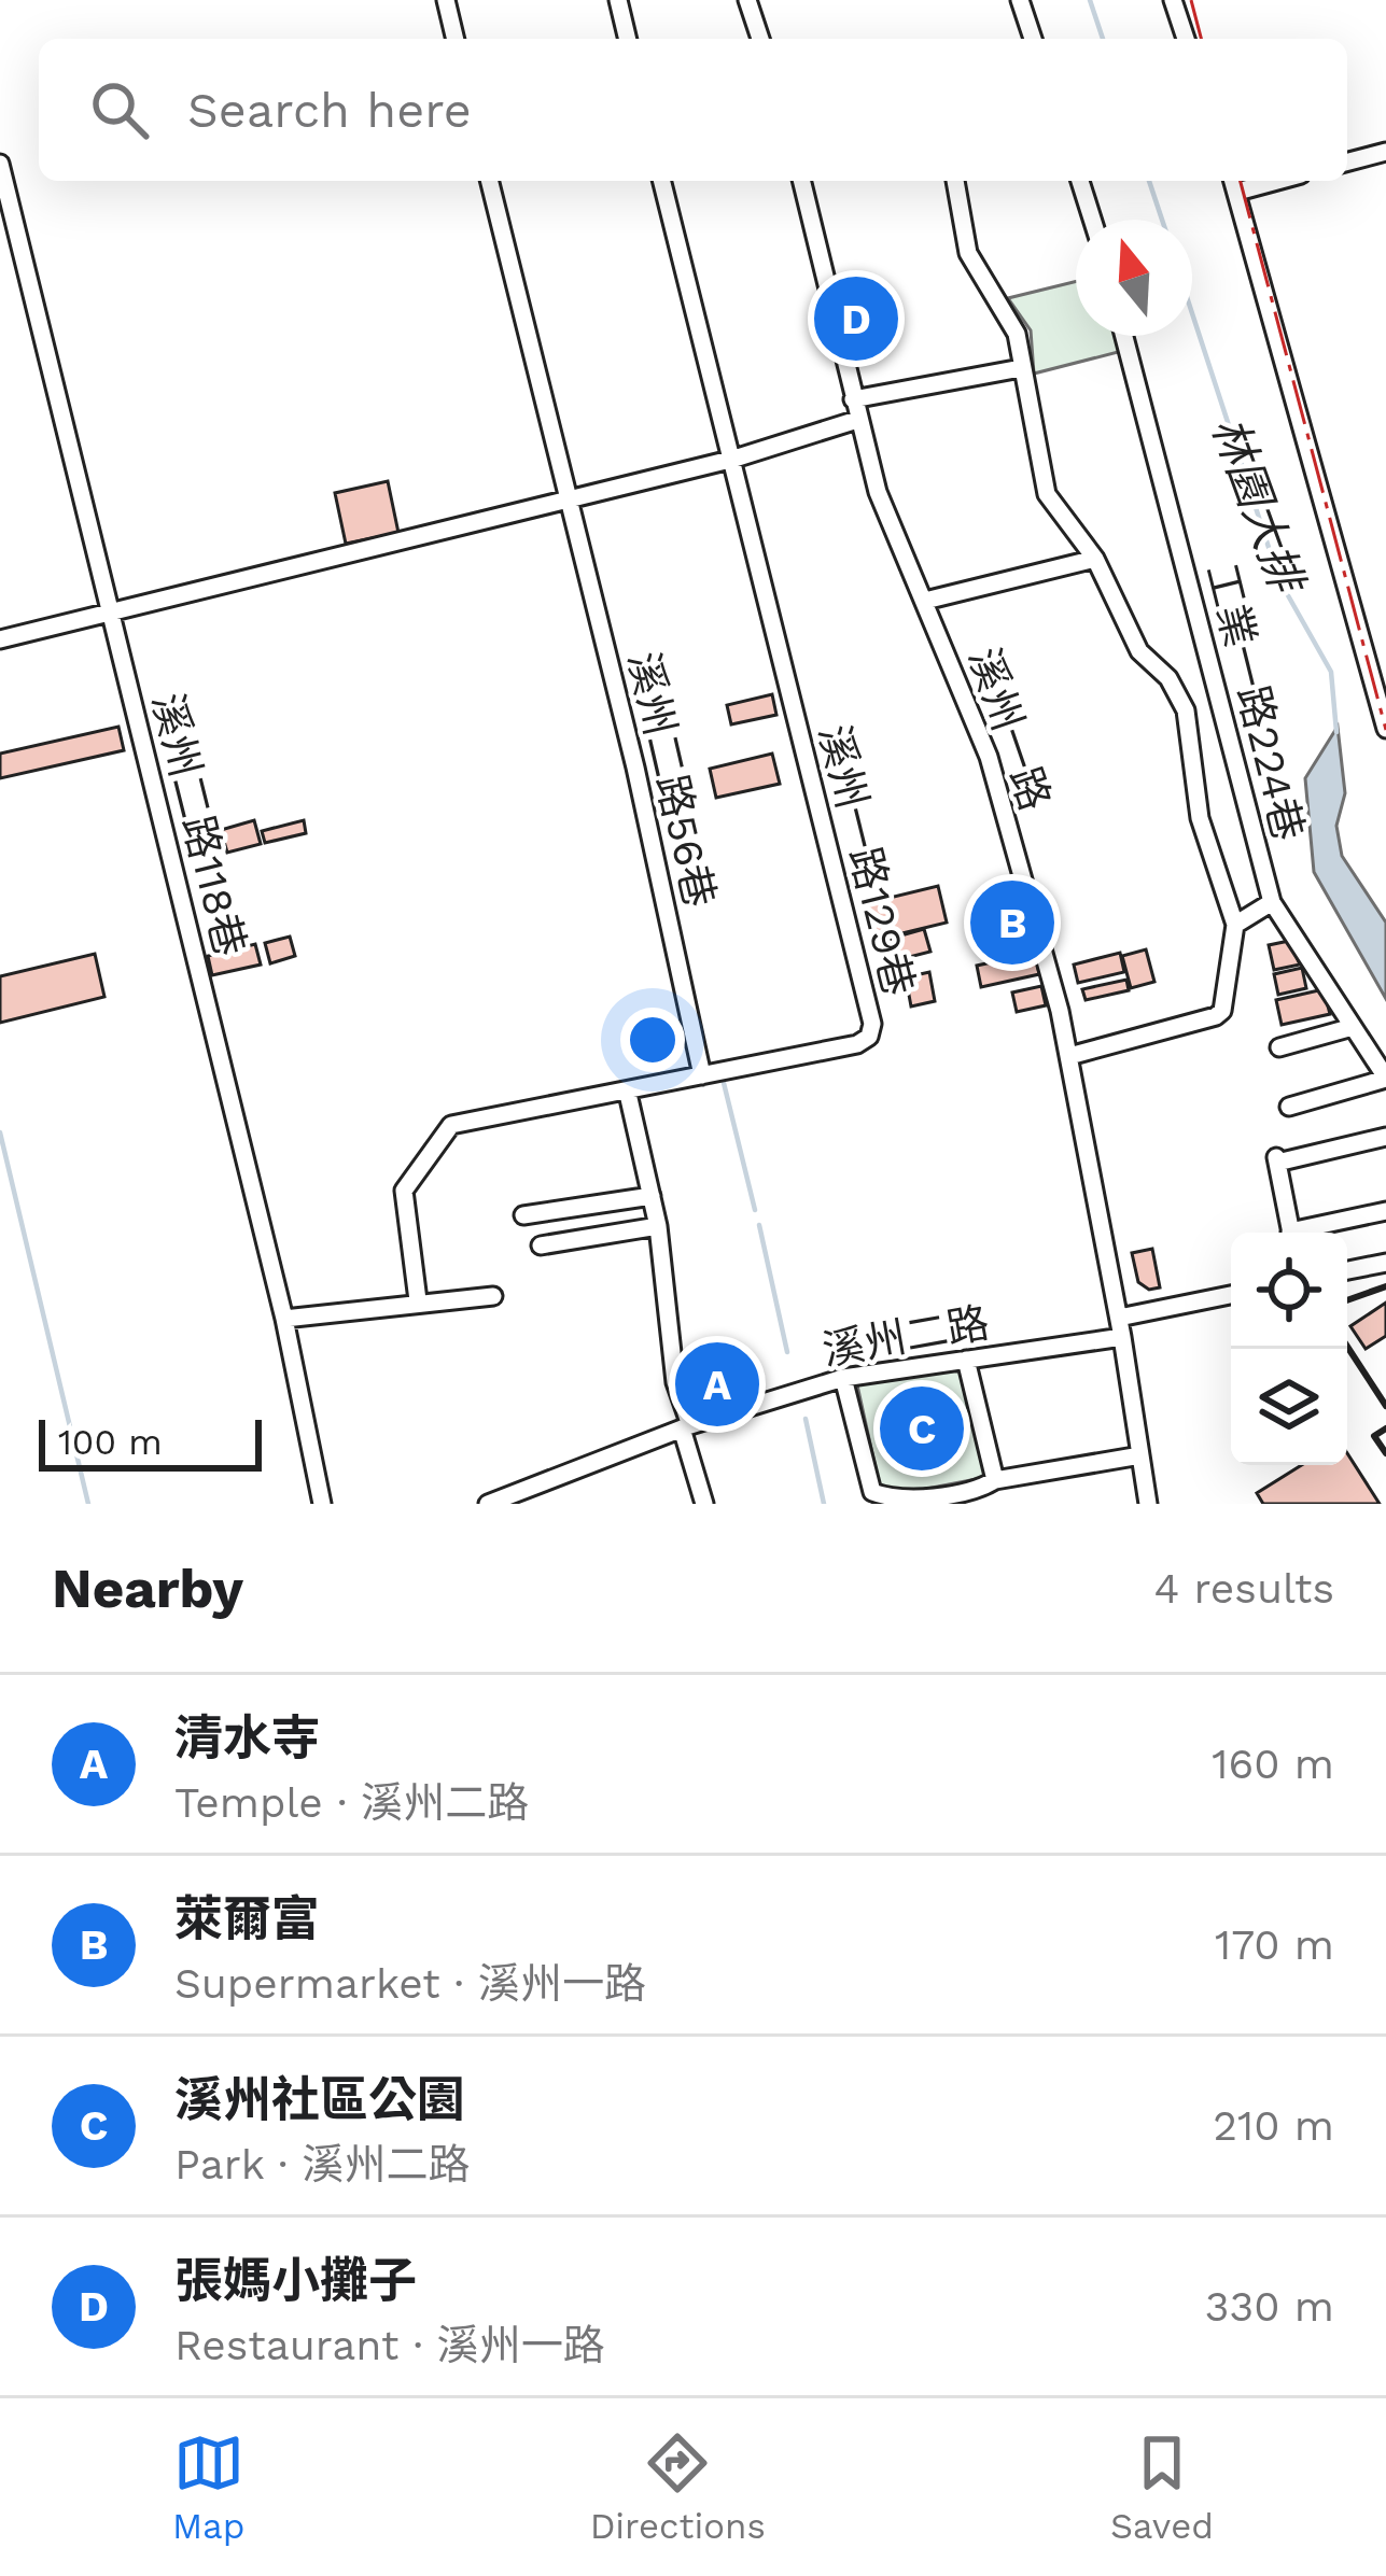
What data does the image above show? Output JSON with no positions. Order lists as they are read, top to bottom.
{
  "streets": {
    "street": [
      "工業一路224巷",
      "溪州一路",
      "溪州二路56巷",
      "溪州二路118巷",
      "溪州一路129巷",
      "溪州二路"
    ]
  },
  "crossings": [
    ["溪州一路", "溪州二路"],
    ["溪州二路56巷", "溪州一路129巷"]
  ],
  "water": ["林園大排"],
  "scale_bar": "100 m",
  "north": "top",
  "page": {
    "search": "Search here",
    "pins": [
      "D",
      "B",
      "A",
      "C"
    ],
    "scale": "100 m",
    "heading": ["Nearby", "4 results"],
    "list": [
      {
        "mark": "A",
        "name": "清水寺",
        "note": "Temple · 溪州二路",
        "value": "160 m"
      },
      {
        "mark": "B",
        "name": "萊爾富",
        "note": "Supermarket · 溪州一路",
        "value": "170 m"
      },
      {
        "mark": "C",
        "name": "溪州社區公園",
        "note": "Park · 溪州二路",
        "value": "210 m"
      },
      {
        "mark": "D",
        "name": "張媽小攤子",
        "note": "Restaurant · 溪州一路",
        "value": "330 m"
      }
    ],
    "nav": ["Map", "Directions", "Saved"]
  }
}
